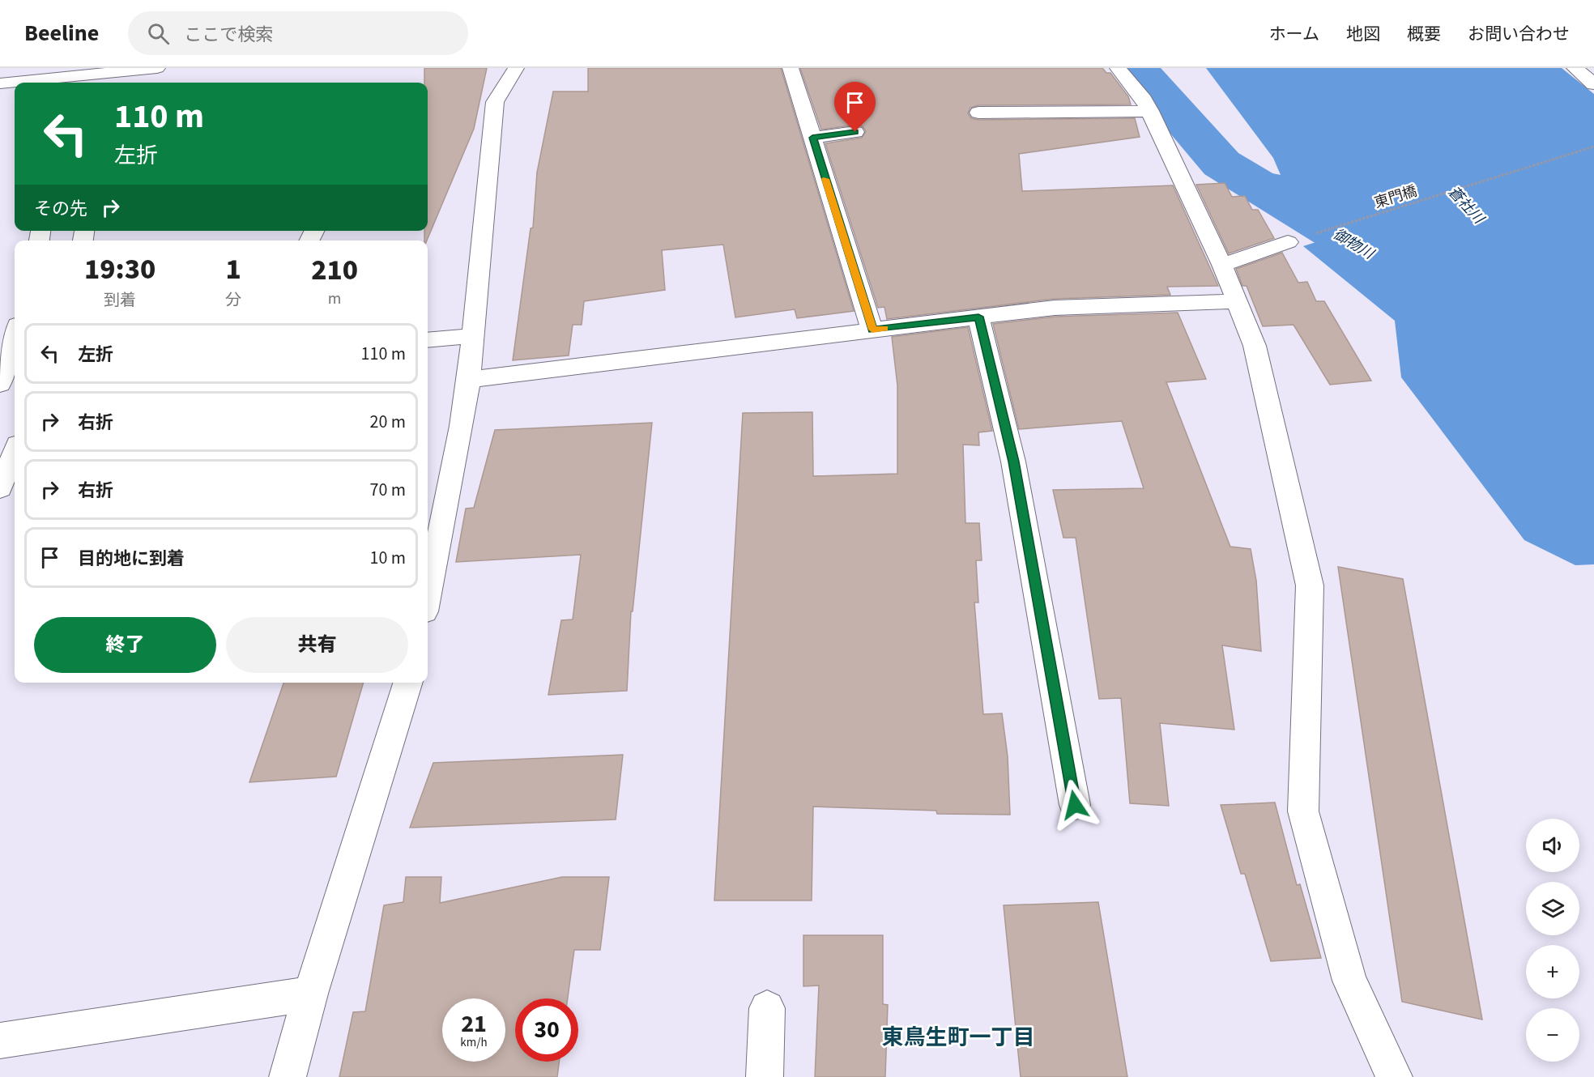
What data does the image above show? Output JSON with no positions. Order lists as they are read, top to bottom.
{
  "streets": {
    "path": ["東門橋"]
  },
  "districts": ["東鳥生町一丁目"],
  "water": ["蒼社川", "御物川"],
  "page": {
    "header": "Beeline",
    "search": "ここで検索",
    "nav": [
      "ホーム",
      "地図",
      "概要",
      "お問い合わせ"
    ],
    "turn": ["110 m", "左折"],
    "then": "その先",
    "eta": [
      "19:30",
      "到着",
      "1",
      "分",
      "210",
      "m"
    ],
    "list": [
      {
        "name": "左折",
        "value": "110 m"
      },
      {
        "name": "右折",
        "value": "20 m"
      },
      {
        "name": "右折",
        "value": "70 m"
      },
      {
        "name": "目的地に到着",
        "value": "10 m"
      }
    ],
    "buttons": ["終了", "共有"],
    "map_buttons": ["+", "−"],
    "speed": "21 km/h",
    "limit": "30"
  }
}
